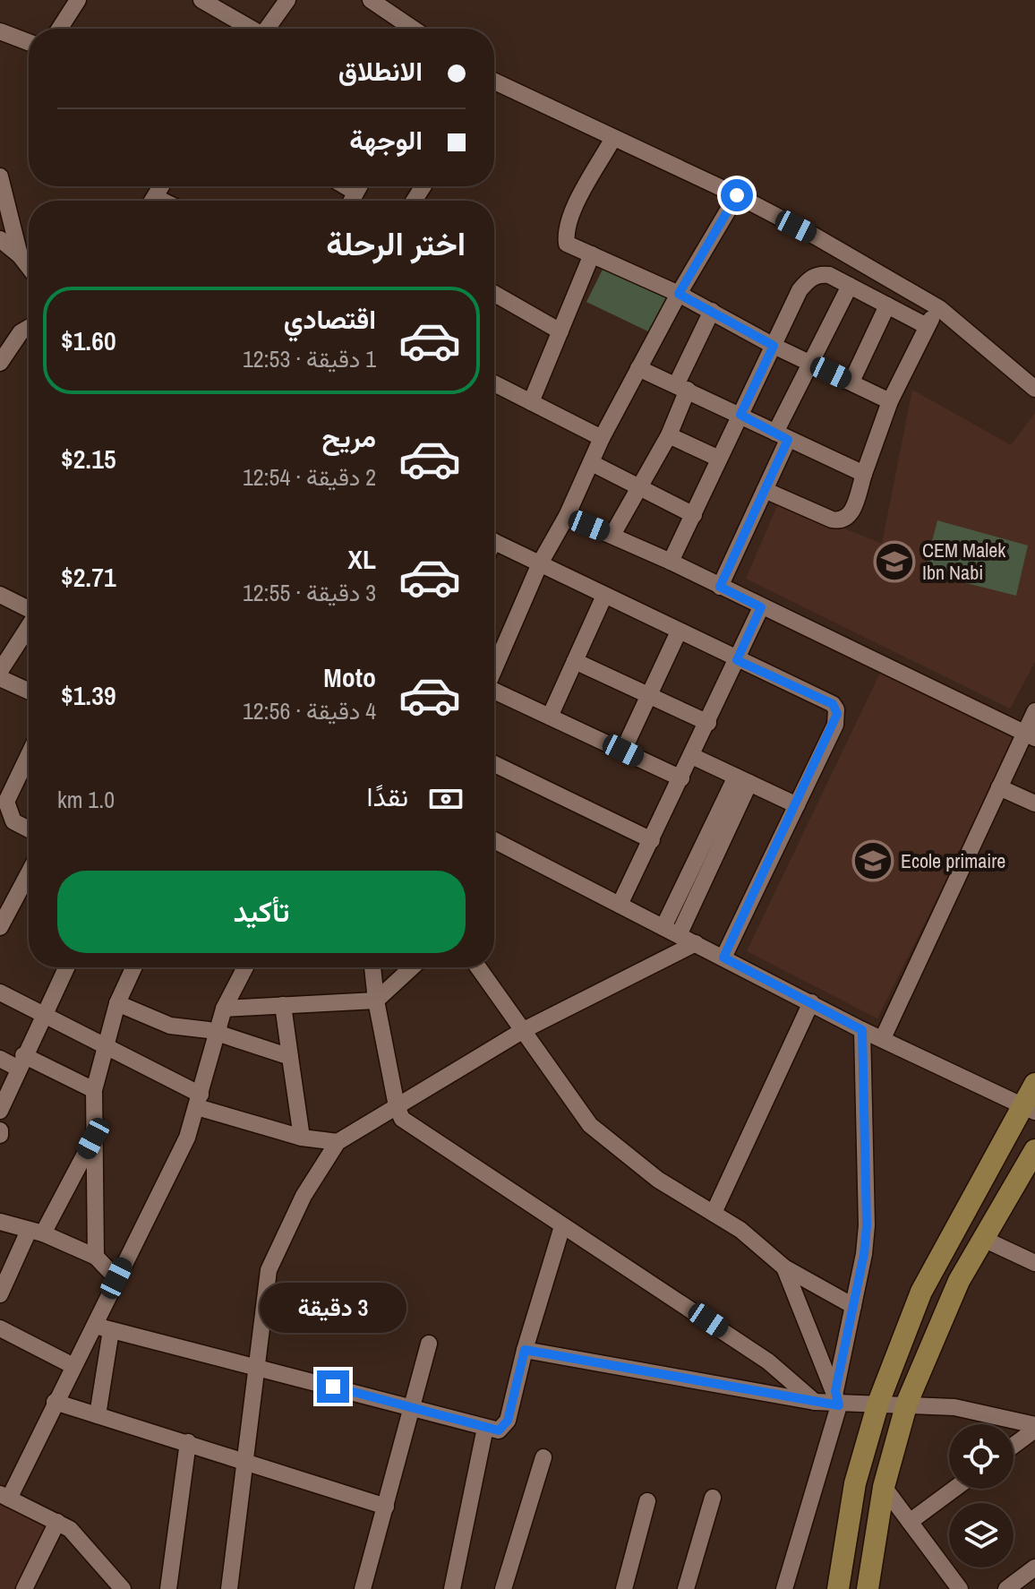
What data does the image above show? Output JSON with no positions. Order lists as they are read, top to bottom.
{
  "places": {
    "school or university": ["CEM Malek Ibn Nabi", "Ecole primaire"]
  },
  "page": {
    "banner": ["الانطلاق", "الوجهة"],
    "heading": "اختر الرحلة",
    "list": [
      {
        "name": "اقتصادي",
        "note": "1 دقيقة · 12:53",
        "value": "$1.60"
      },
      {
        "name": "مريح",
        "note": "2 دقيقة · 12:54",
        "value": "$2.15"
      },
      {
        "name": "XL",
        "note": "3 دقيقة · 12:55",
        "value": "$2.71"
      },
      {
        "name": "Moto",
        "note": "4 دقيقة · 12:56",
        "value": "$1.39"
      }
    ],
    "pay": ["نقدًا", "1.0 km"],
    "buttons": "تأكيد",
    "bubble": "3 دقيقة"
  }
}
